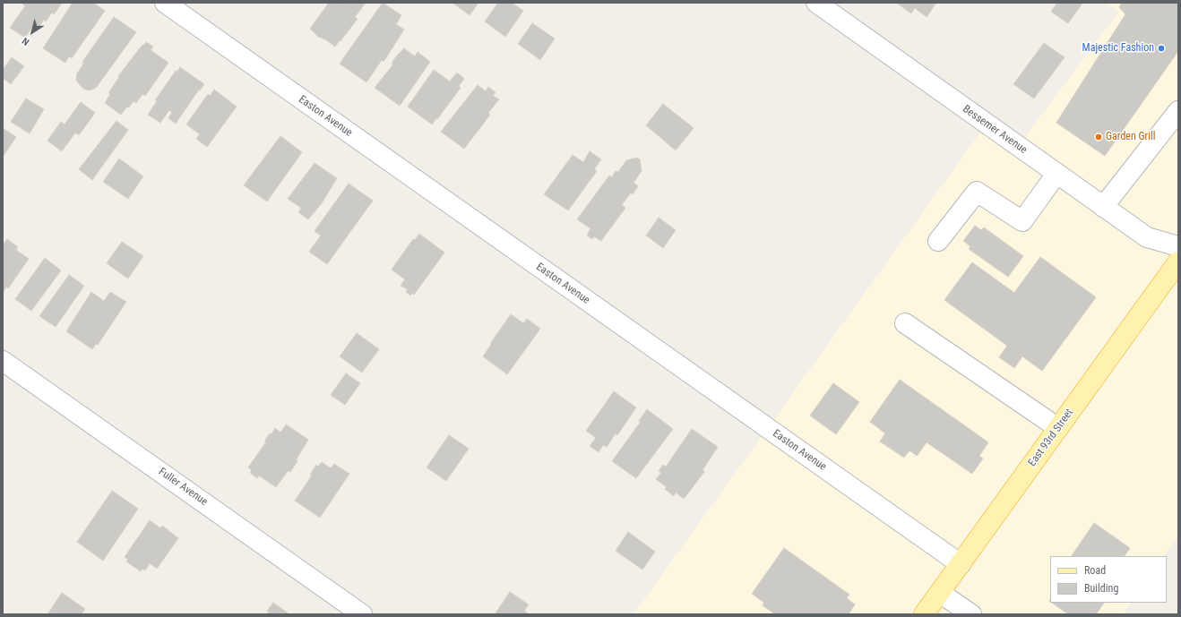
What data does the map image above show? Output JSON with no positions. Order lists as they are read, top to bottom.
{
  "streets": {
    "main road": ["East 93rd Street"],
    "street": ["Easton Avenue", "Bessemer Avenue", "Fuller Avenue"]
  },
  "crossings": [
    ["Easton Avenue", "East 93rd Street"]
  ],
  "places": ["Majestic Fashion", "Garden Grill"],
  "legend": ["Road", "Building"],
  "north": "bottom left"
}
